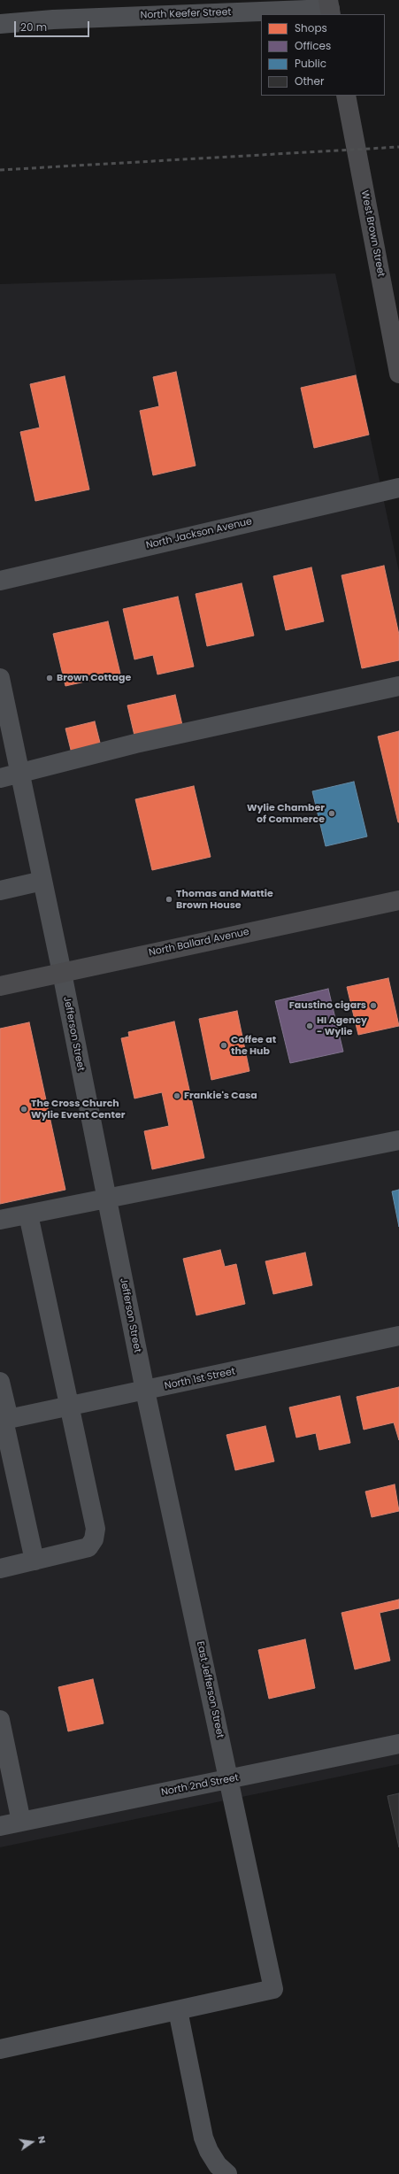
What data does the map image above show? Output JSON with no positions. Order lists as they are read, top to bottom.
{
  "streets": {
    "main road": ["West Brown Street", "North Ballard Avenue"],
    "street": [
      "North Keefer Street",
      "North Jackson Avenue",
      "Jefferson Street",
      "North 1st Street",
      "East Jefferson Street",
      "North 2nd Street"
    ]
  },
  "crossings": [
    ["North Ballard Avenue", "Jefferson Street"],
    ["Jefferson Street", "North 1st Street"],
    ["Jefferson Street", "East Jefferson Street"],
    ["North 1st Street", "East Jefferson Street"],
    ["East Jefferson Street", "North 2nd Street"]
  ],
  "places": [
    "Brown Cottage",
    "Wylie Chamber of Commerce",
    "Thomas and Mattie Brown House",
    "Faustino cigars",
    "HI Agency - Wylie",
    "Coffee at the Hub",
    "Frankie's Casa",
    "The Cross Church Wylie Event Center"
  ],
  "legend": [
    "Shops",
    "Offices",
    "Public",
    "Other"
  ],
  "scale_bar": "20 m",
  "north": "right"
}
